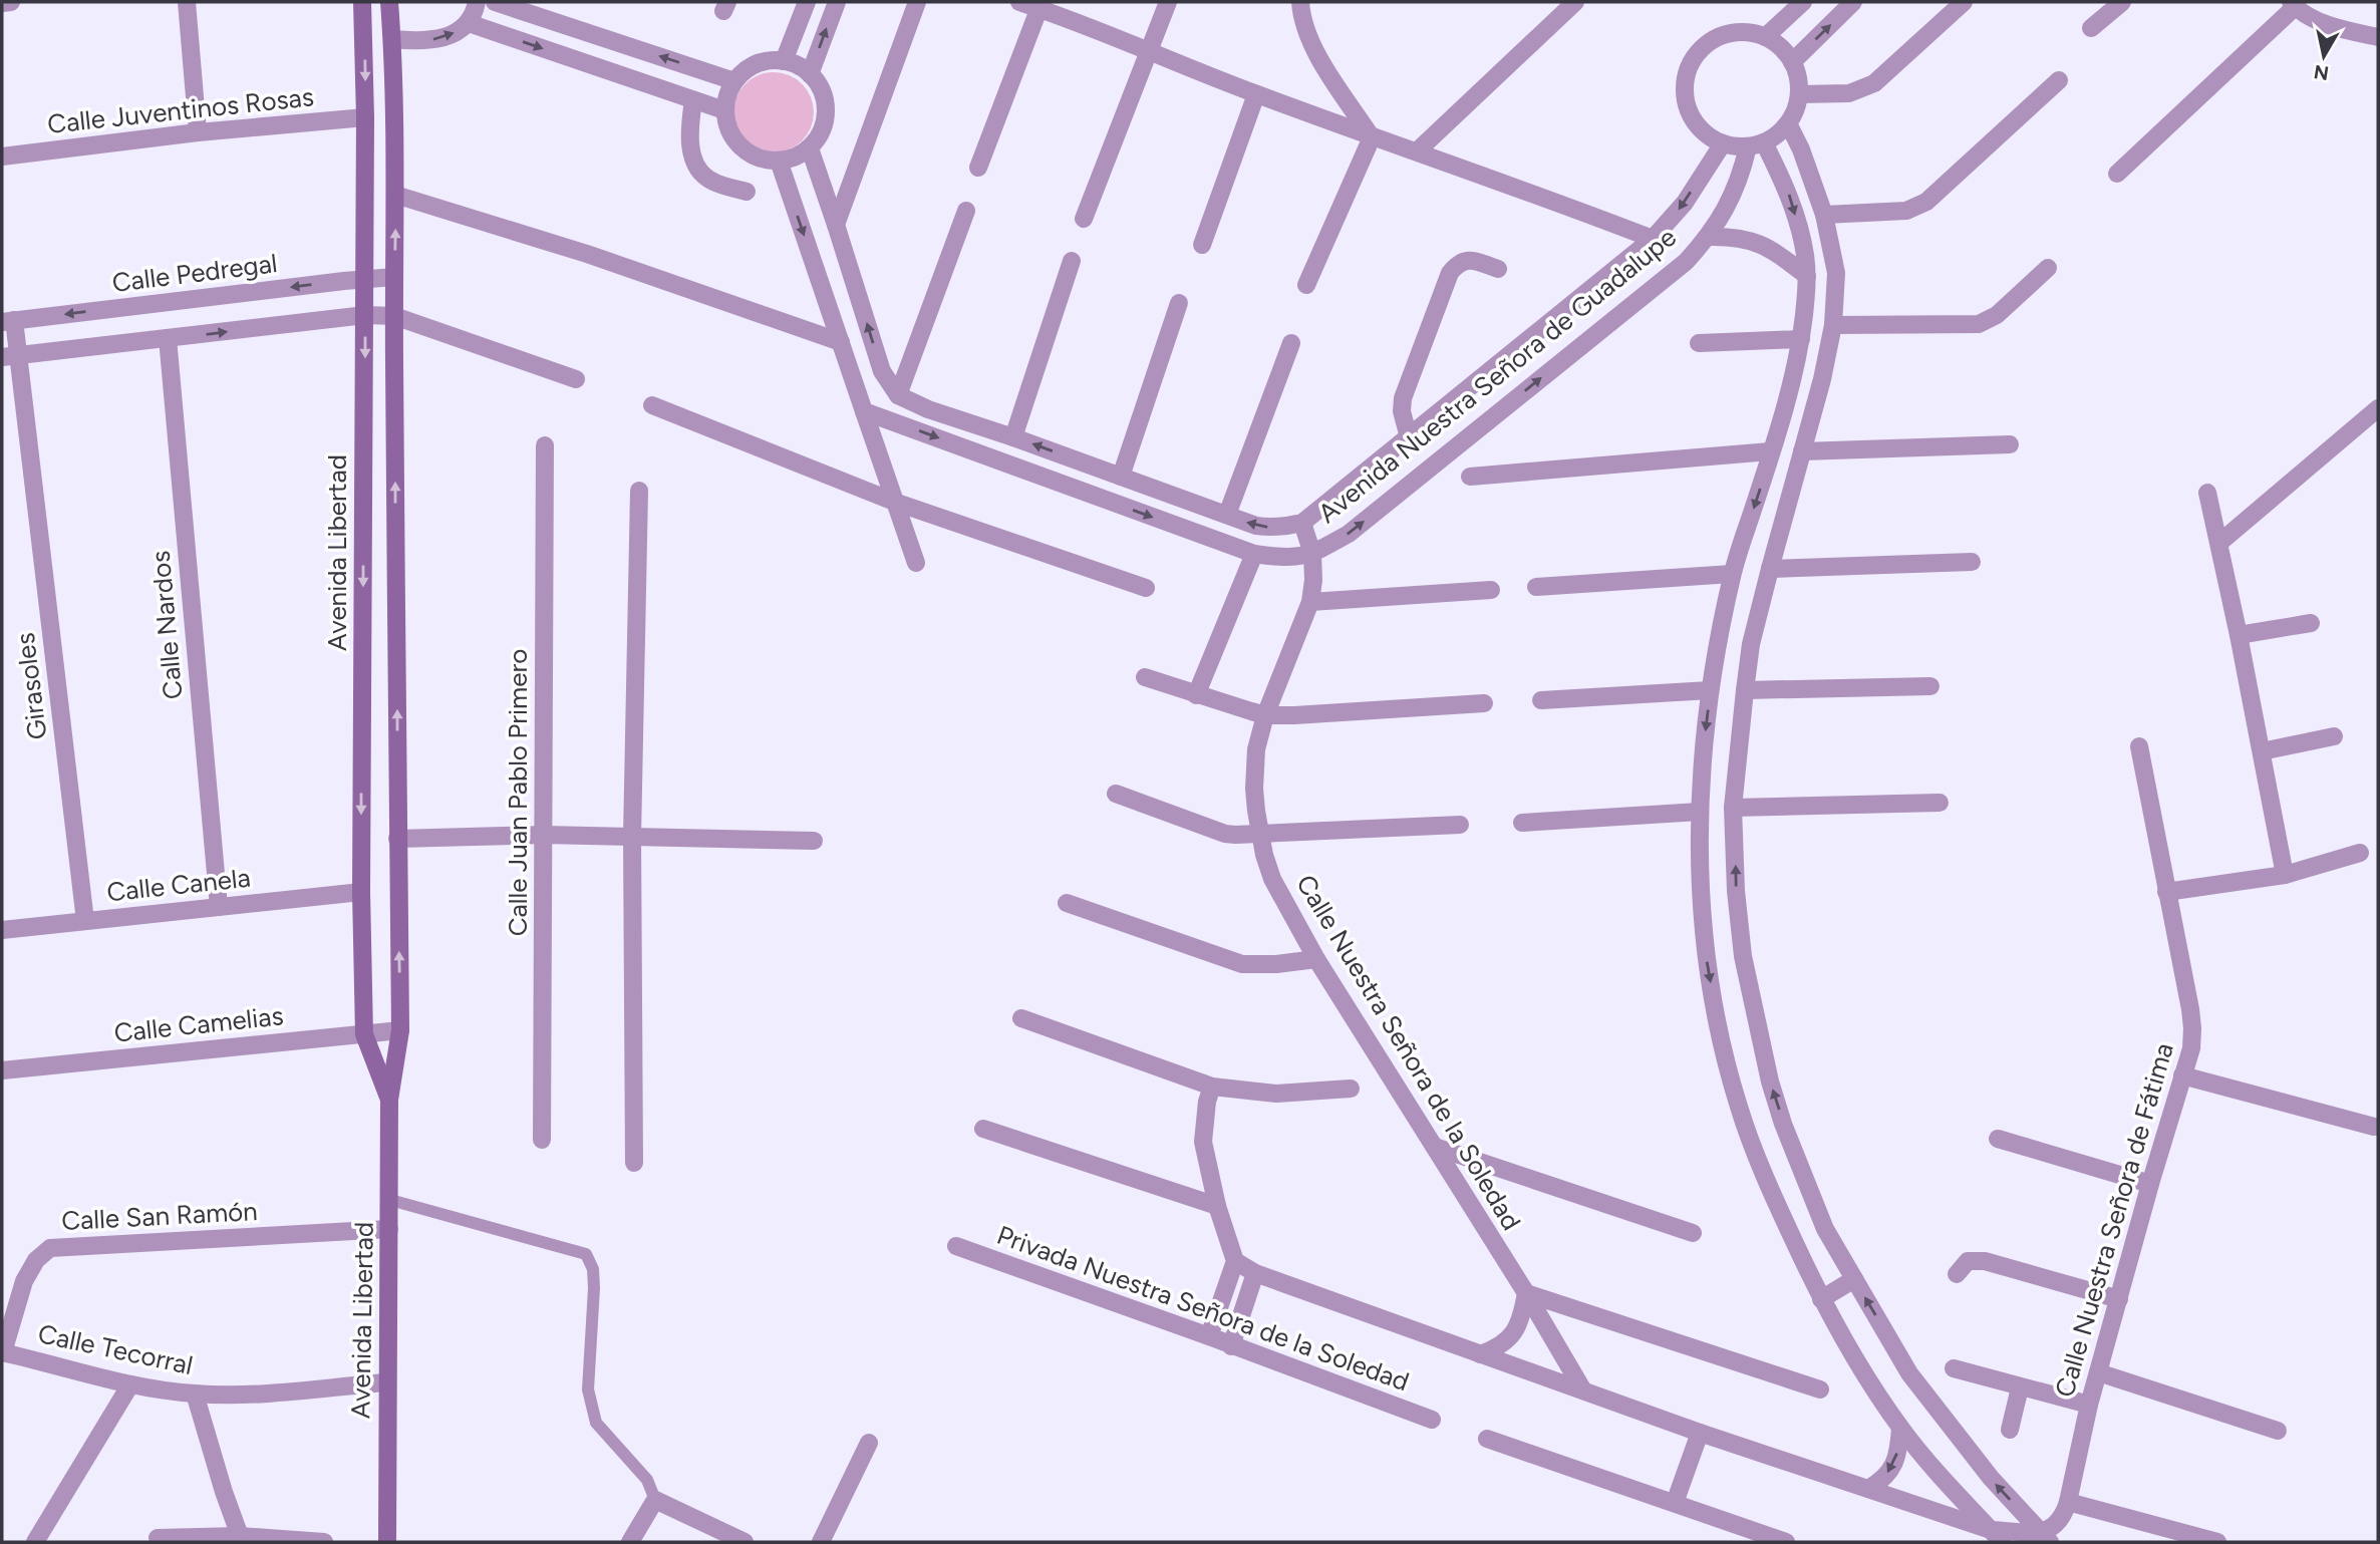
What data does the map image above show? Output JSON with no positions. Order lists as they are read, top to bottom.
{
  "streets": {
    "main road": ["Avenida Libertad"],
    "street": [
      "Calle Juventinos Rosas",
      "Calle Pedregal",
      "Avenida Nuestra Señora de Guadalupe",
      "Calle Nardos",
      "Girasoles",
      "Calle Juan Pablo Primero",
      "Calle Canela",
      "Calle Camelias",
      "Calle Nuestra Señora de la Soledad",
      "Calle San Ramón",
      "Calle Nuestra Señora de Fátima",
      "Privada Nuestra Señora de la Soledad",
      "Calle Tecorral"
    ]
  },
  "crossings": [
    ["Calle Juventinos Rosas", "Avenida Libertad"],
    ["Calle Pedregal", "Avenida Libertad"],
    ["Calle Pedregal", "Girasoles"],
    ["Avenida Nuestra Señora de Guadalupe", "Calle Nuestra Señora de la Soledad"],
    ["Avenida Libertad", "Calle Canela"],
    ["Avenida Libertad", "Calle Camelias"],
    ["Avenida Libertad", "Calle San Ramón"],
    ["Avenida Libertad", "Calle Tecorral"],
    ["Calle Nardos", "Calle Canela"],
    ["Girasoles", "Calle Canela"],
    ["Calle San Ramón", "Calle Tecorral"]
  ],
  "north": "bottom"
}
